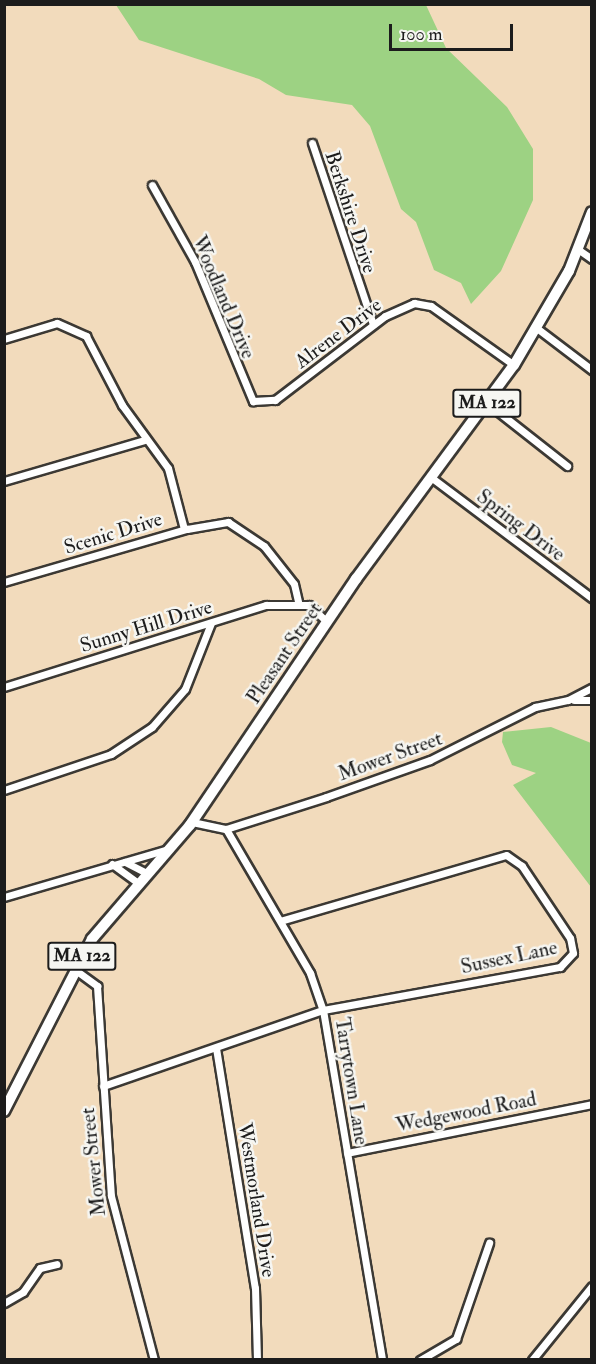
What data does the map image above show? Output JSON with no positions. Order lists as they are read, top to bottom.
{
  "streets": {
    "main road": ["MA 122", "Pleasant Street"],
    "street": [
      "Berkshire Drive",
      "Woodland Drive",
      "Alrene Drive",
      "Spring Drive",
      "Scenic Drive",
      "Sunny Hill Drive",
      "Mower Street",
      "Sussex Lane",
      "Tarrytown Lane",
      "Wedgewood Road",
      "Westmorland Drive"
    ]
  },
  "crossings": [
    ["Berkshire Drive", "Alrene Drive"],
    ["Woodland Drive", "Alrene Drive"],
    ["Alrene Drive", "Pleasant Street"],
    ["Spring Drive", "Pleasant Street"],
    ["Scenic Drive", "Sunny Hill Drive"],
    ["Pleasant Street", "Mower Street"],
    ["Mower Street", "Sussex Lane"],
    ["Mower Street", "Tarrytown Lane"],
    ["Sussex Lane", "Tarrytown Lane"],
    ["Sussex Lane", "Westmorland Drive"],
    ["Tarrytown Lane", "Wedgewood Road"]
  ],
  "scale_bar": "100 m"
}
